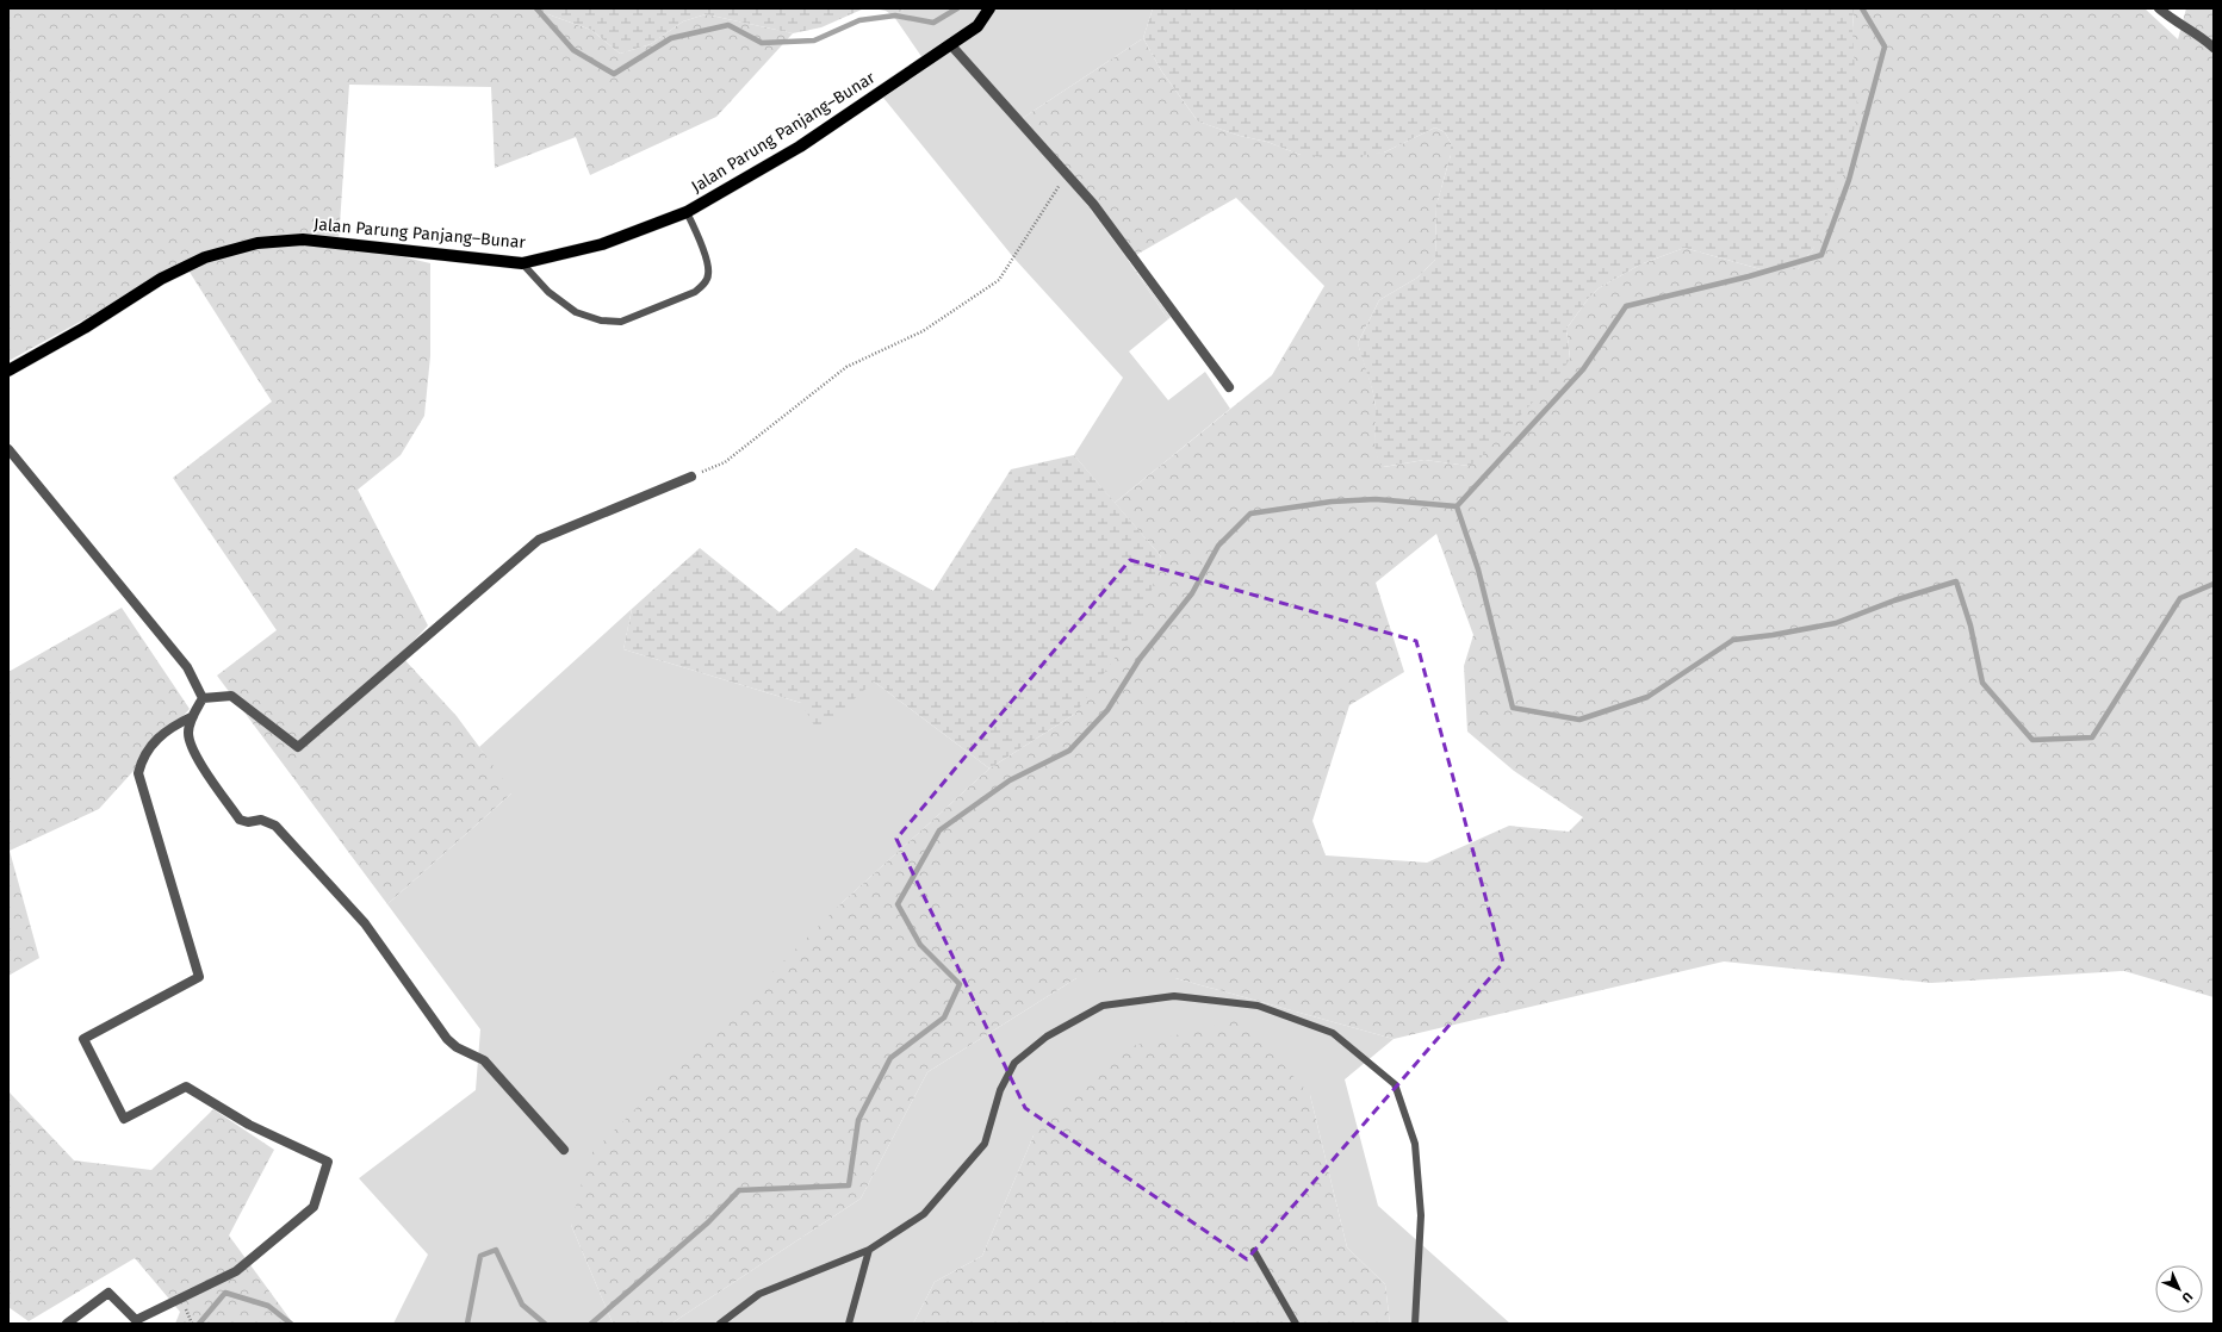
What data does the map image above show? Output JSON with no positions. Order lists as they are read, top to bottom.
{
  "streets": {
    "main road": ["Jalan Parung Panjang–Bunar"]
  },
  "north": "bottom right"
}
